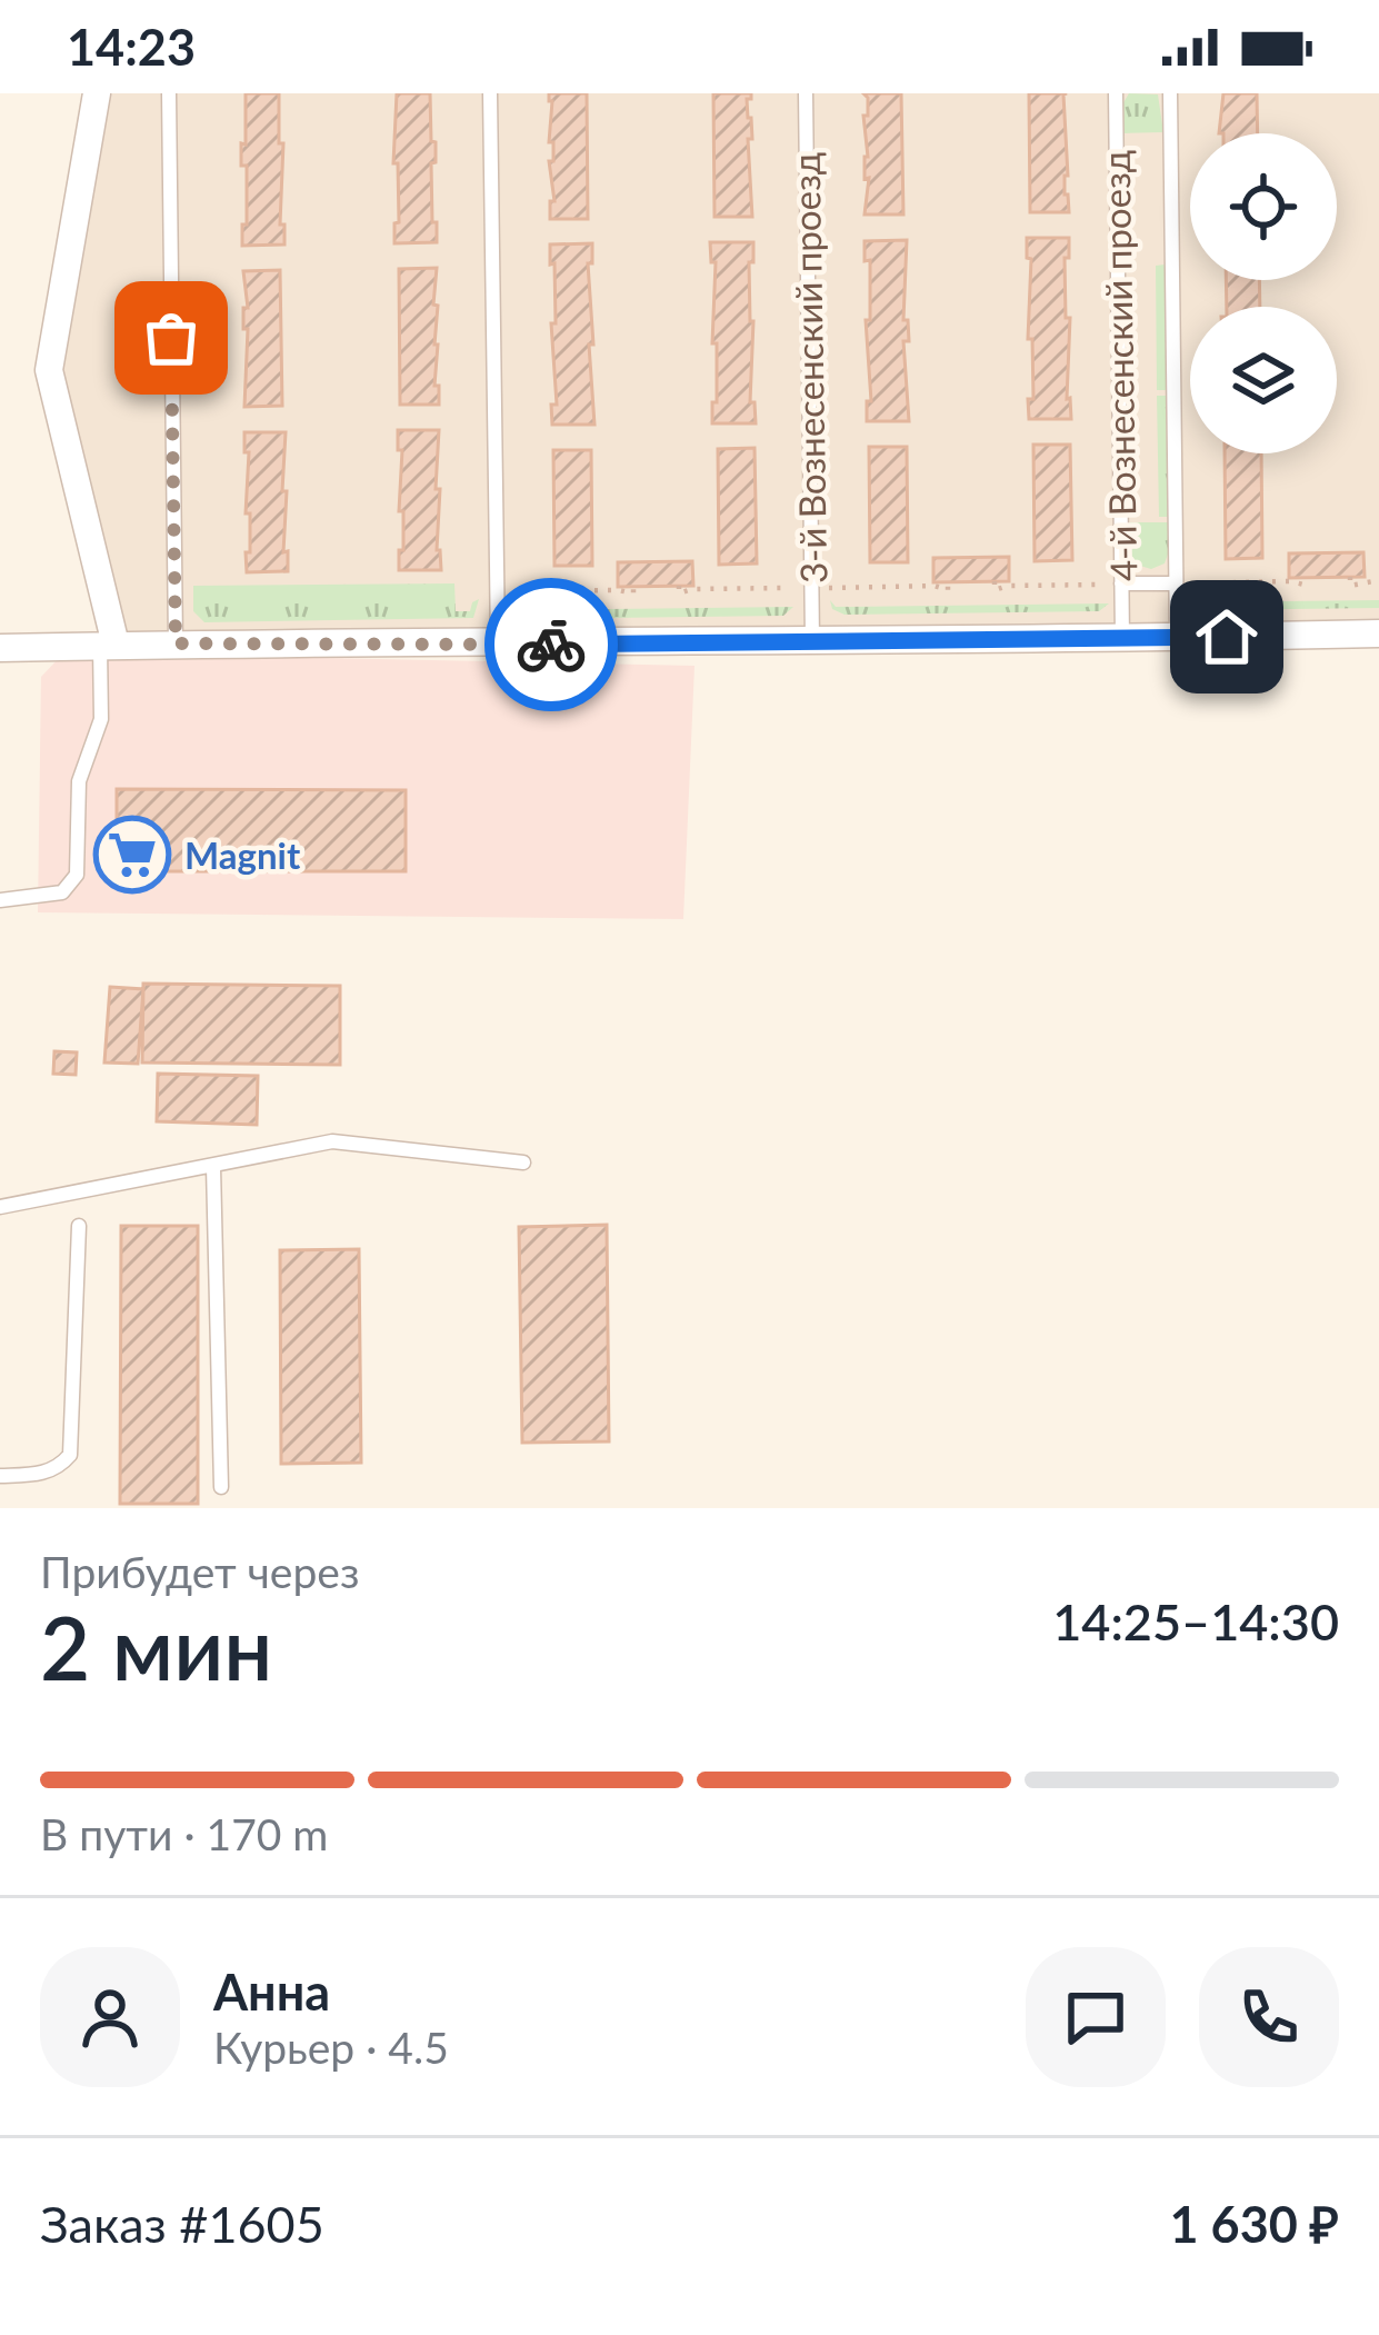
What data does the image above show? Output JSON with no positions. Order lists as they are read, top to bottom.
{
  "streets": {
    "lane": ["4-й Вознесенский проезд", "3-й Вознесенский проезд"]
  },
  "places": {
    "supermarket": ["Magnit"]
  },
  "page": {
    "status": "14:23",
    "heading": ["2 мин", "Прибудет через", "14:25–14:30"],
    "panel": [
      "Анна",
      "Курьер · 4.5",
      "Заказ #1605",
      "1 630 ₽"
    ],
    "bar": "В пути · 170 m"
  }
}
